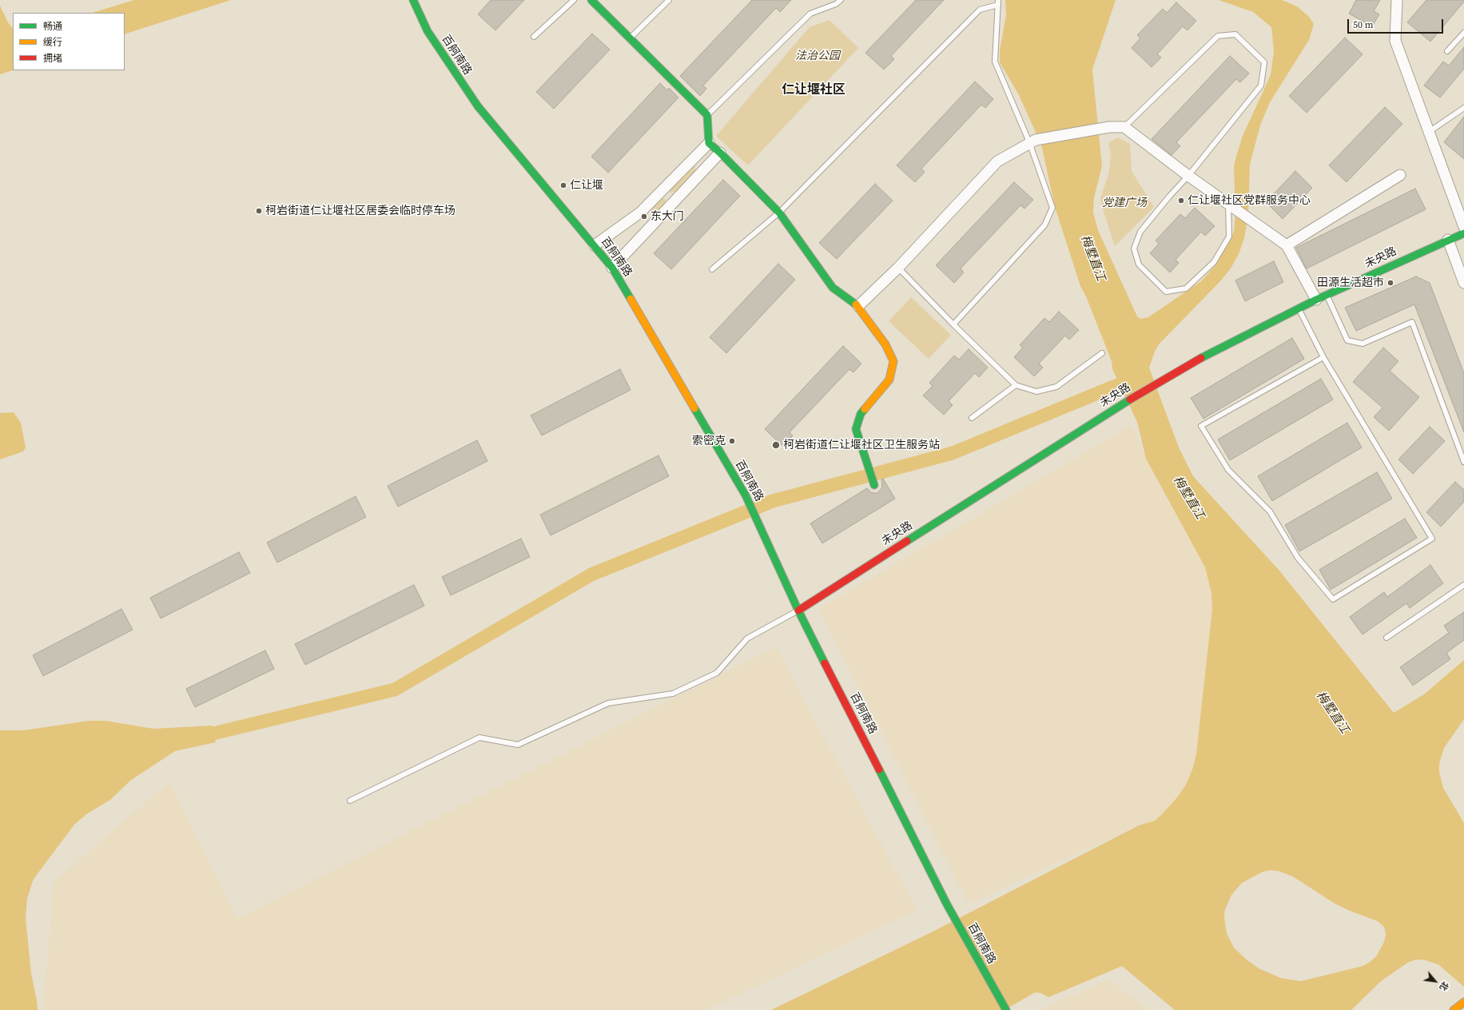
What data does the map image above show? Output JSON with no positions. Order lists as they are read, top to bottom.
{
  "streets": {
    "street": ["百舸南路", "未央路"]
  },
  "crossings": [
    ["百舸南路", "未央路"]
  ],
  "districts": ["仁让堰社区"],
  "water": ["梅墅直江"],
  "parks": ["法治公园", "党建广场"],
  "places": [
    "仁让堰",
    "仁让堰社区党群服务中心",
    "柯岩街道仁让堰社区居委会临时停车场",
    "东大门",
    "田源生活超市",
    "索密克",
    "柯岩街道仁让堰社区卫生服务站"
  ],
  "legend": ["畅通", "缓行", "拥堵"],
  "scale_bar": "50 m",
  "north": "bottom right"
}
